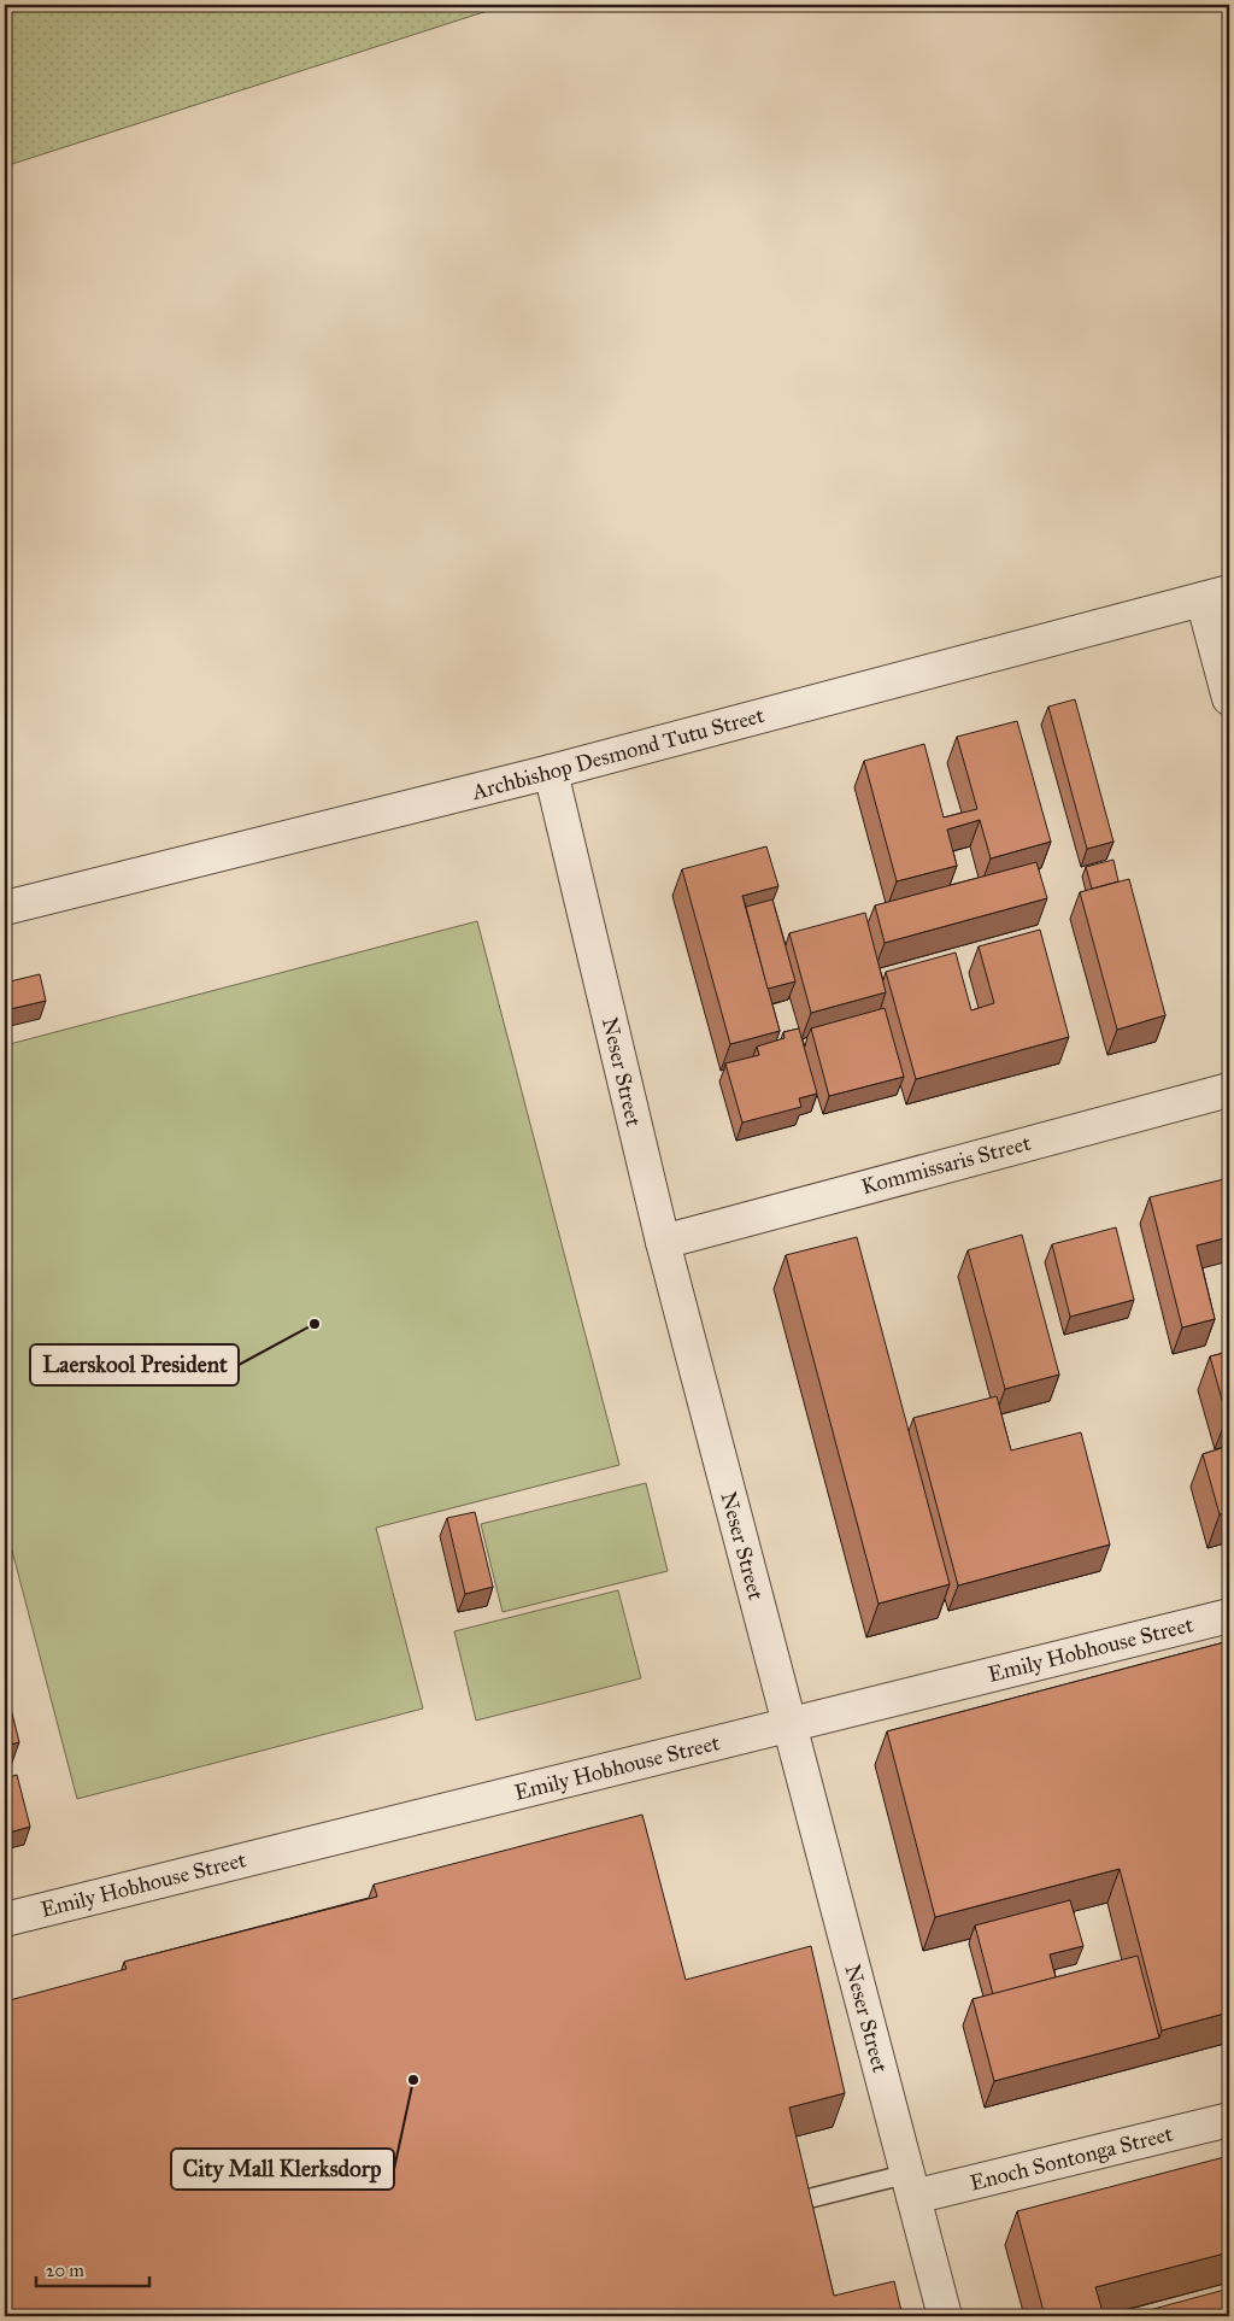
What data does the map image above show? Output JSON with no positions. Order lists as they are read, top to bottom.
{
  "streets": {
    "street": [
      "Archbishop Desmond Tutu Street",
      "Neser Street",
      "Kommissaris Street",
      "Emily Hobhouse Street",
      "Enoch Sontonga Street"
    ]
  },
  "crossings": [
    ["Archbishop Desmond Tutu Street", "Neser Street"],
    ["Neser Street", "Kommissaris Street"],
    ["Neser Street", "Emily Hobhouse Street"],
    ["Neser Street", "Enoch Sontonga Street"]
  ],
  "places": ["Laerskool President", "City Mall Klerksdorp"],
  "scale_bar": "20 m"
}
